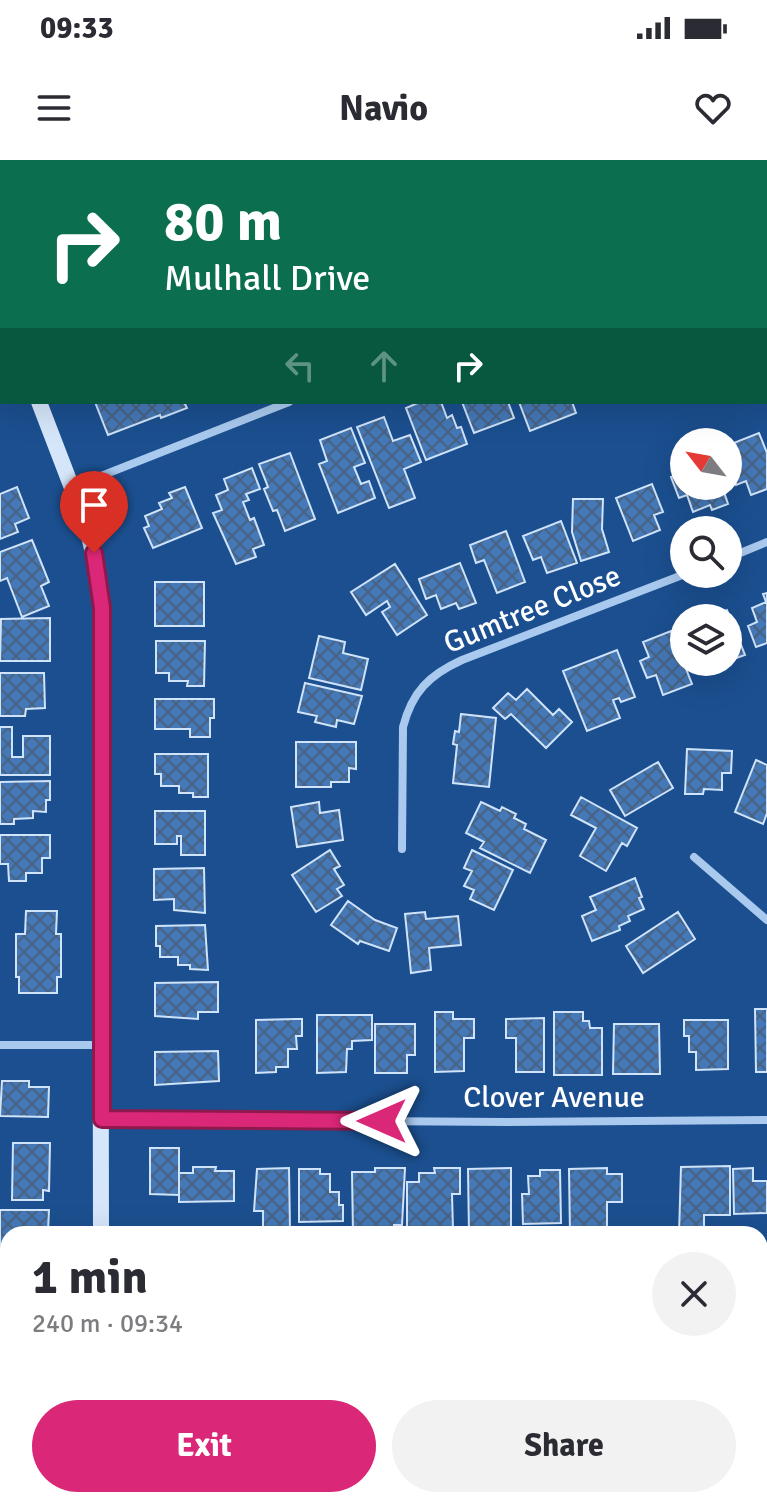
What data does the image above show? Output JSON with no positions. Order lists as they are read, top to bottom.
{
  "streets": {
    "street": ["Gumtree Close", "Clover Avenue"]
  },
  "north": "top left",
  "page": {
    "status": "09:33",
    "header": "Navio",
    "turn": ["80 m", "Mulhall Drive"],
    "heading": ["1 min", "240 m · 09:34"],
    "buttons": ["Exit", "Share"]
  }
}
